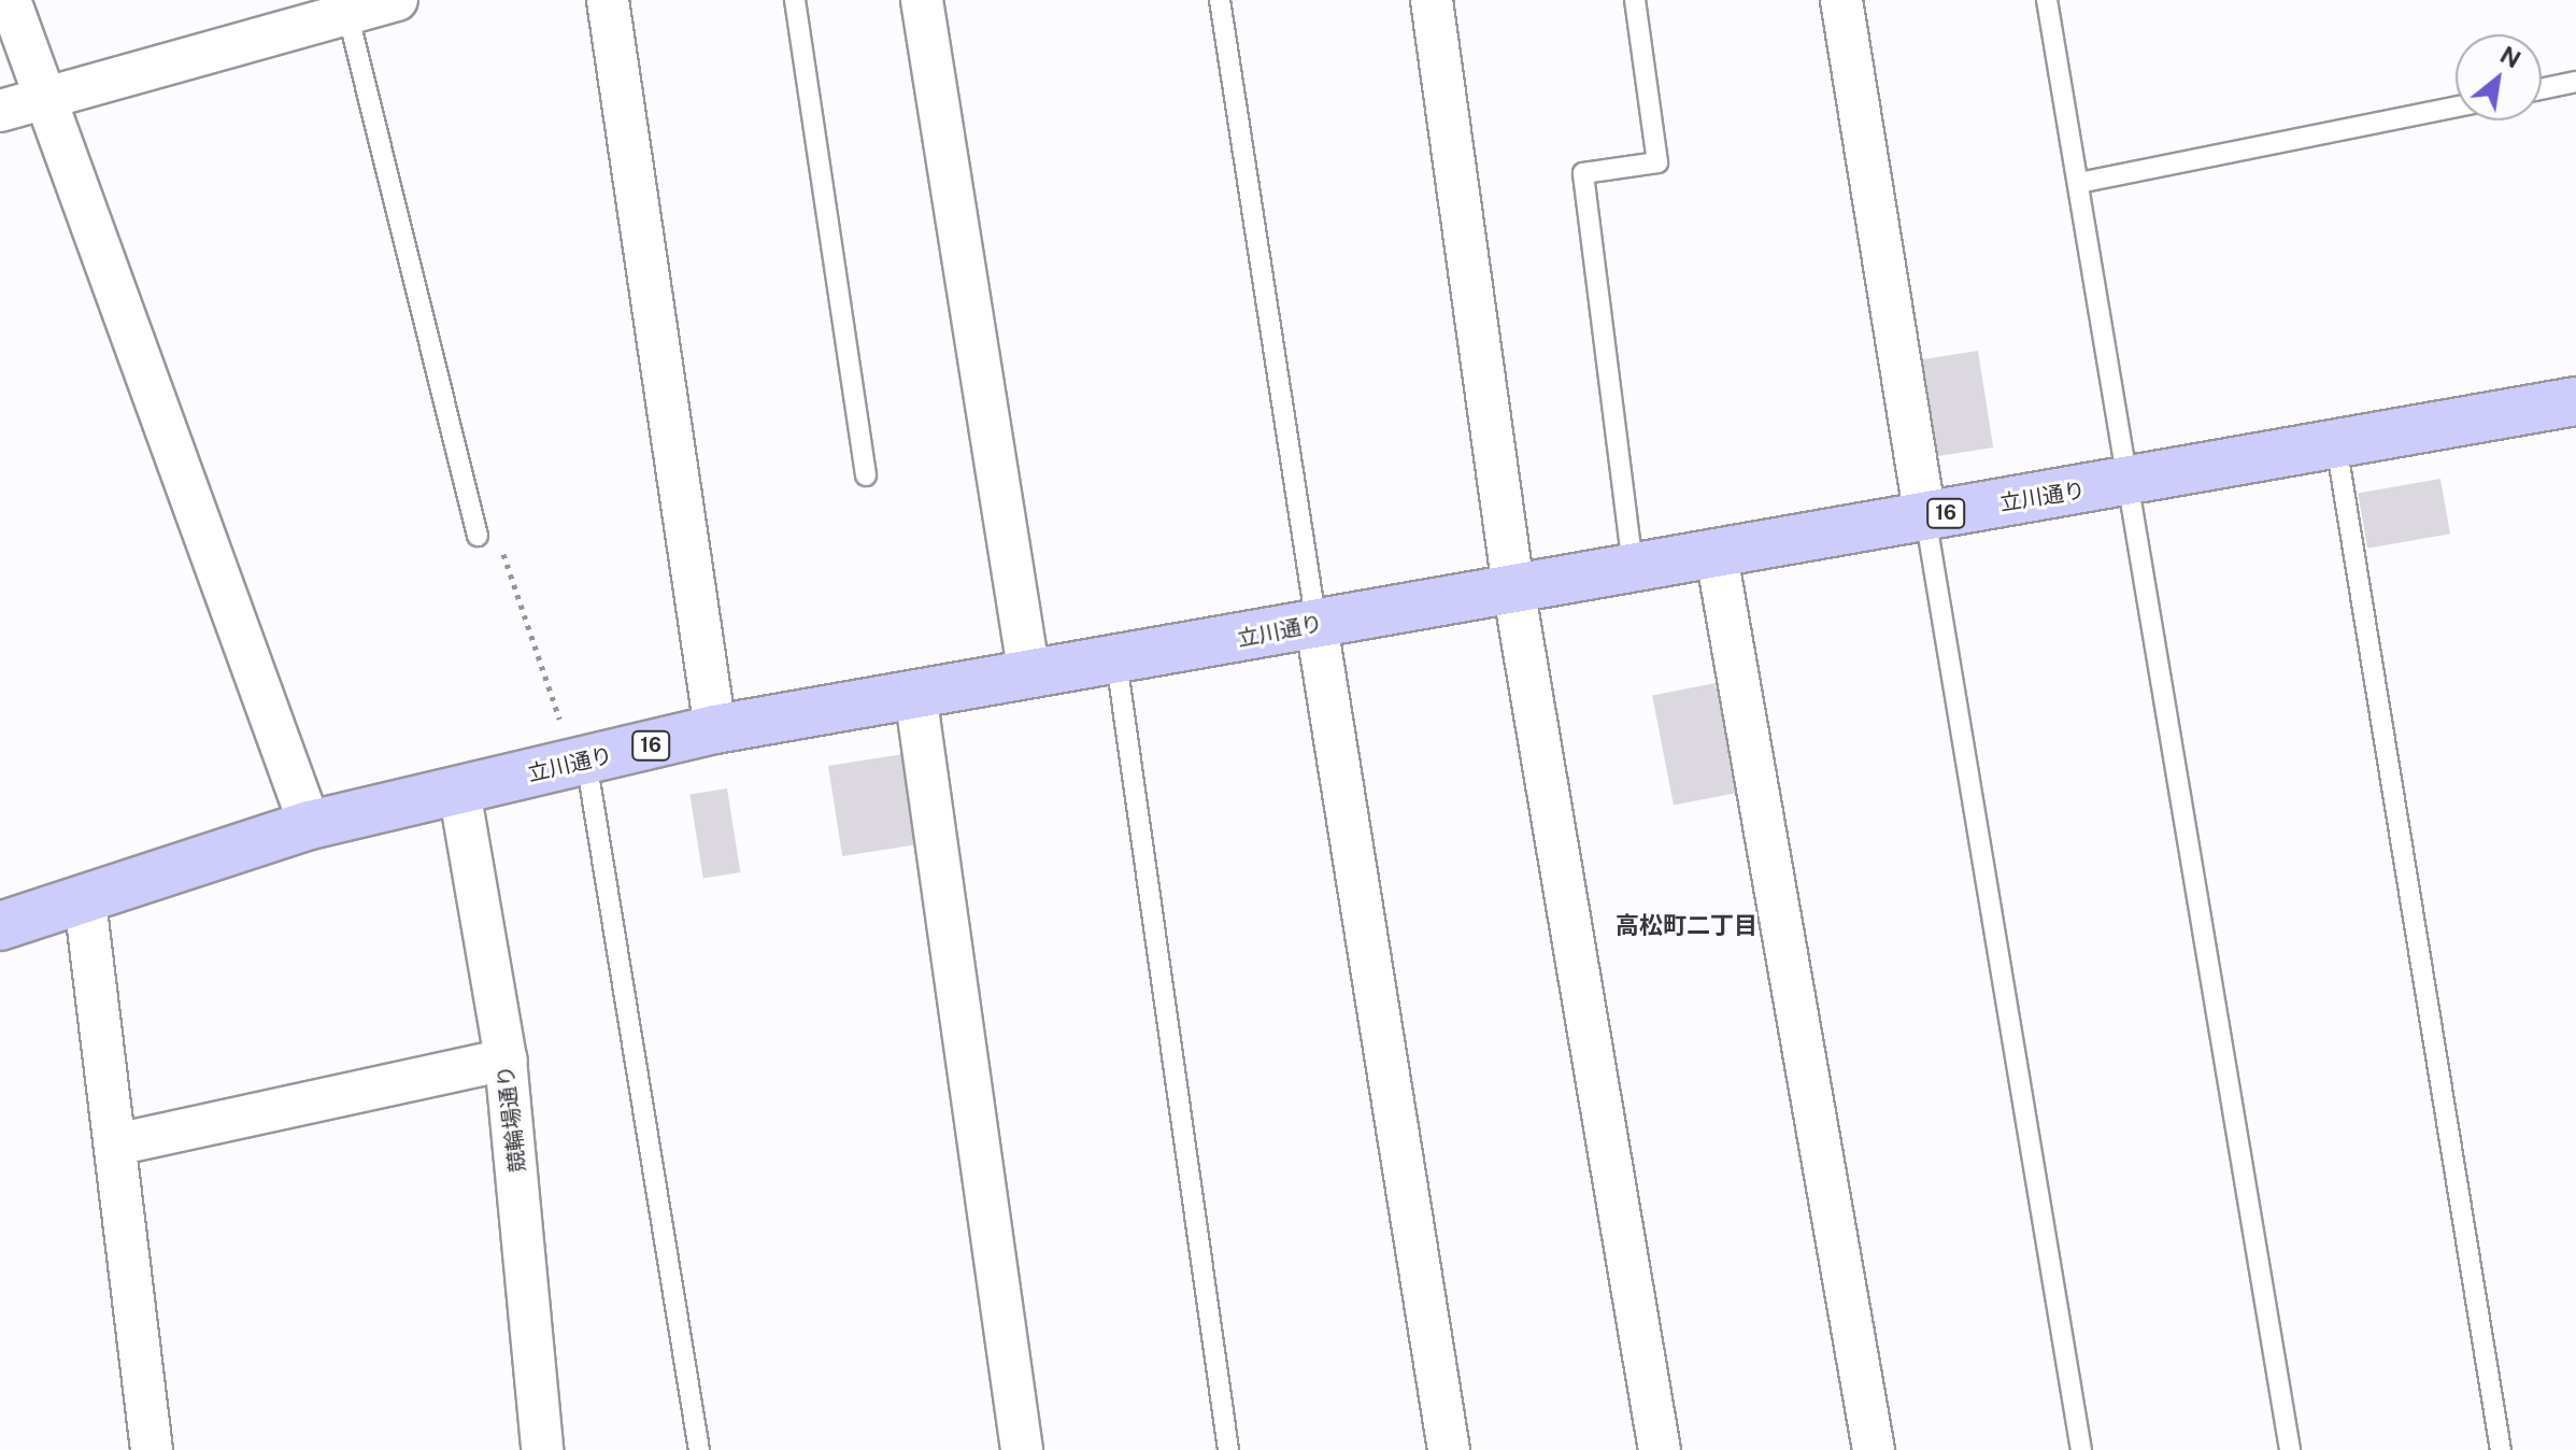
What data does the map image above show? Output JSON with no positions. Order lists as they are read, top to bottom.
{
  "streets": {
    "main road": ["立川通り", "16"],
    "street": ["競輪場通り"]
  },
  "crossings": [
    ["立川通り", "競輪場通り"]
  ],
  "districts": ["高松町二丁目"],
  "north": "top right"
}
